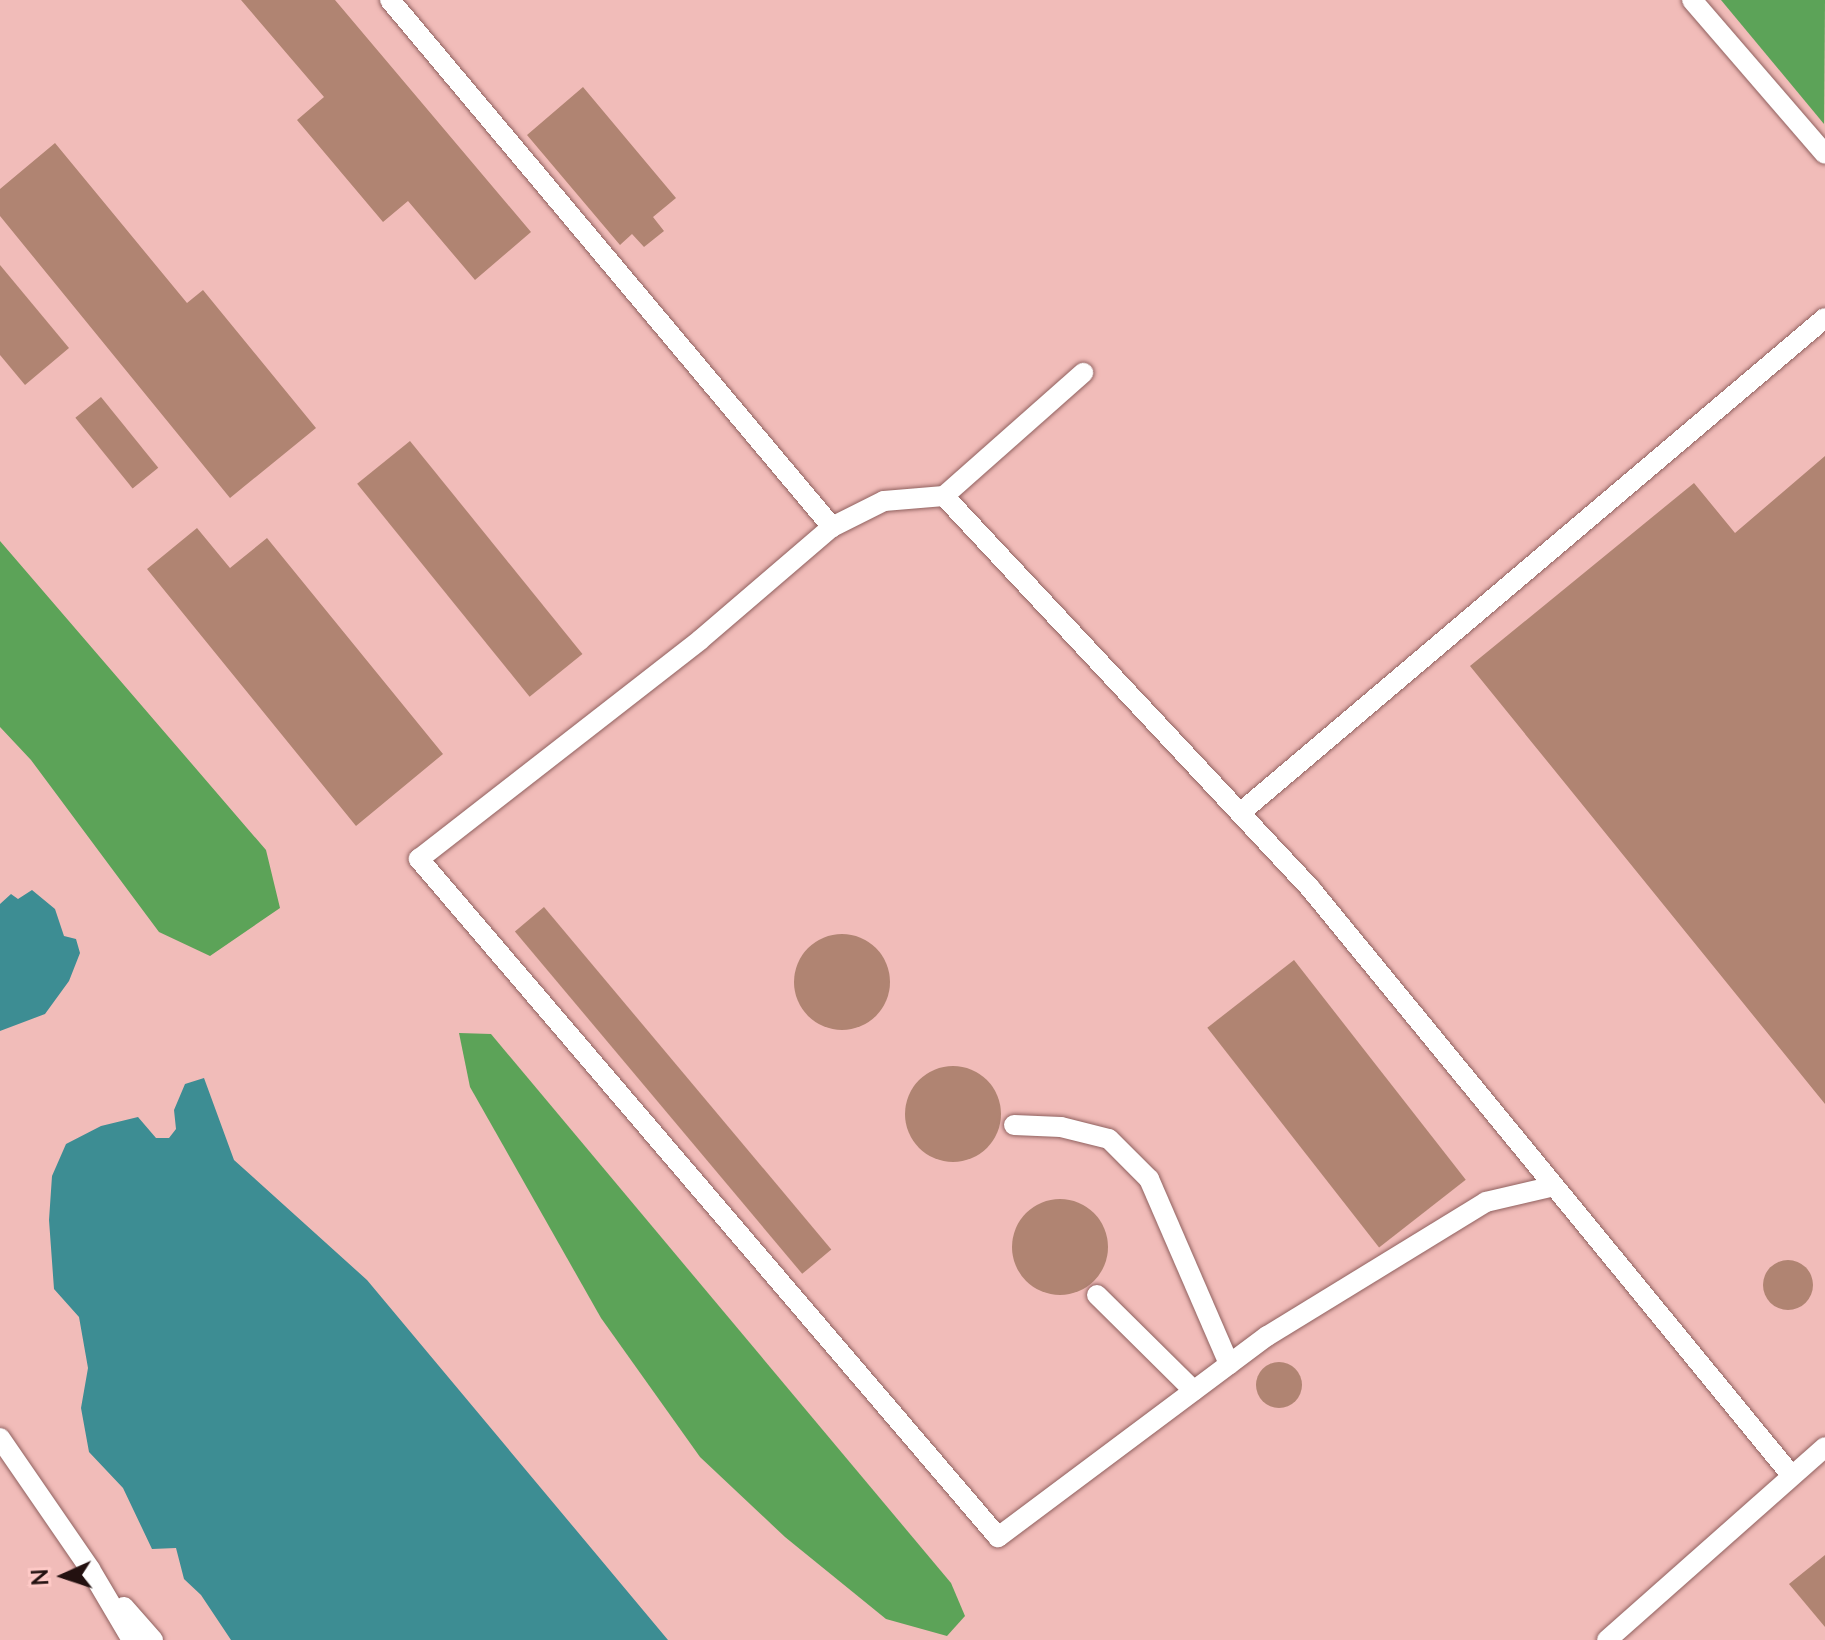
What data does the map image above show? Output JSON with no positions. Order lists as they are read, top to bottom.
{
  "north": "left"
}
